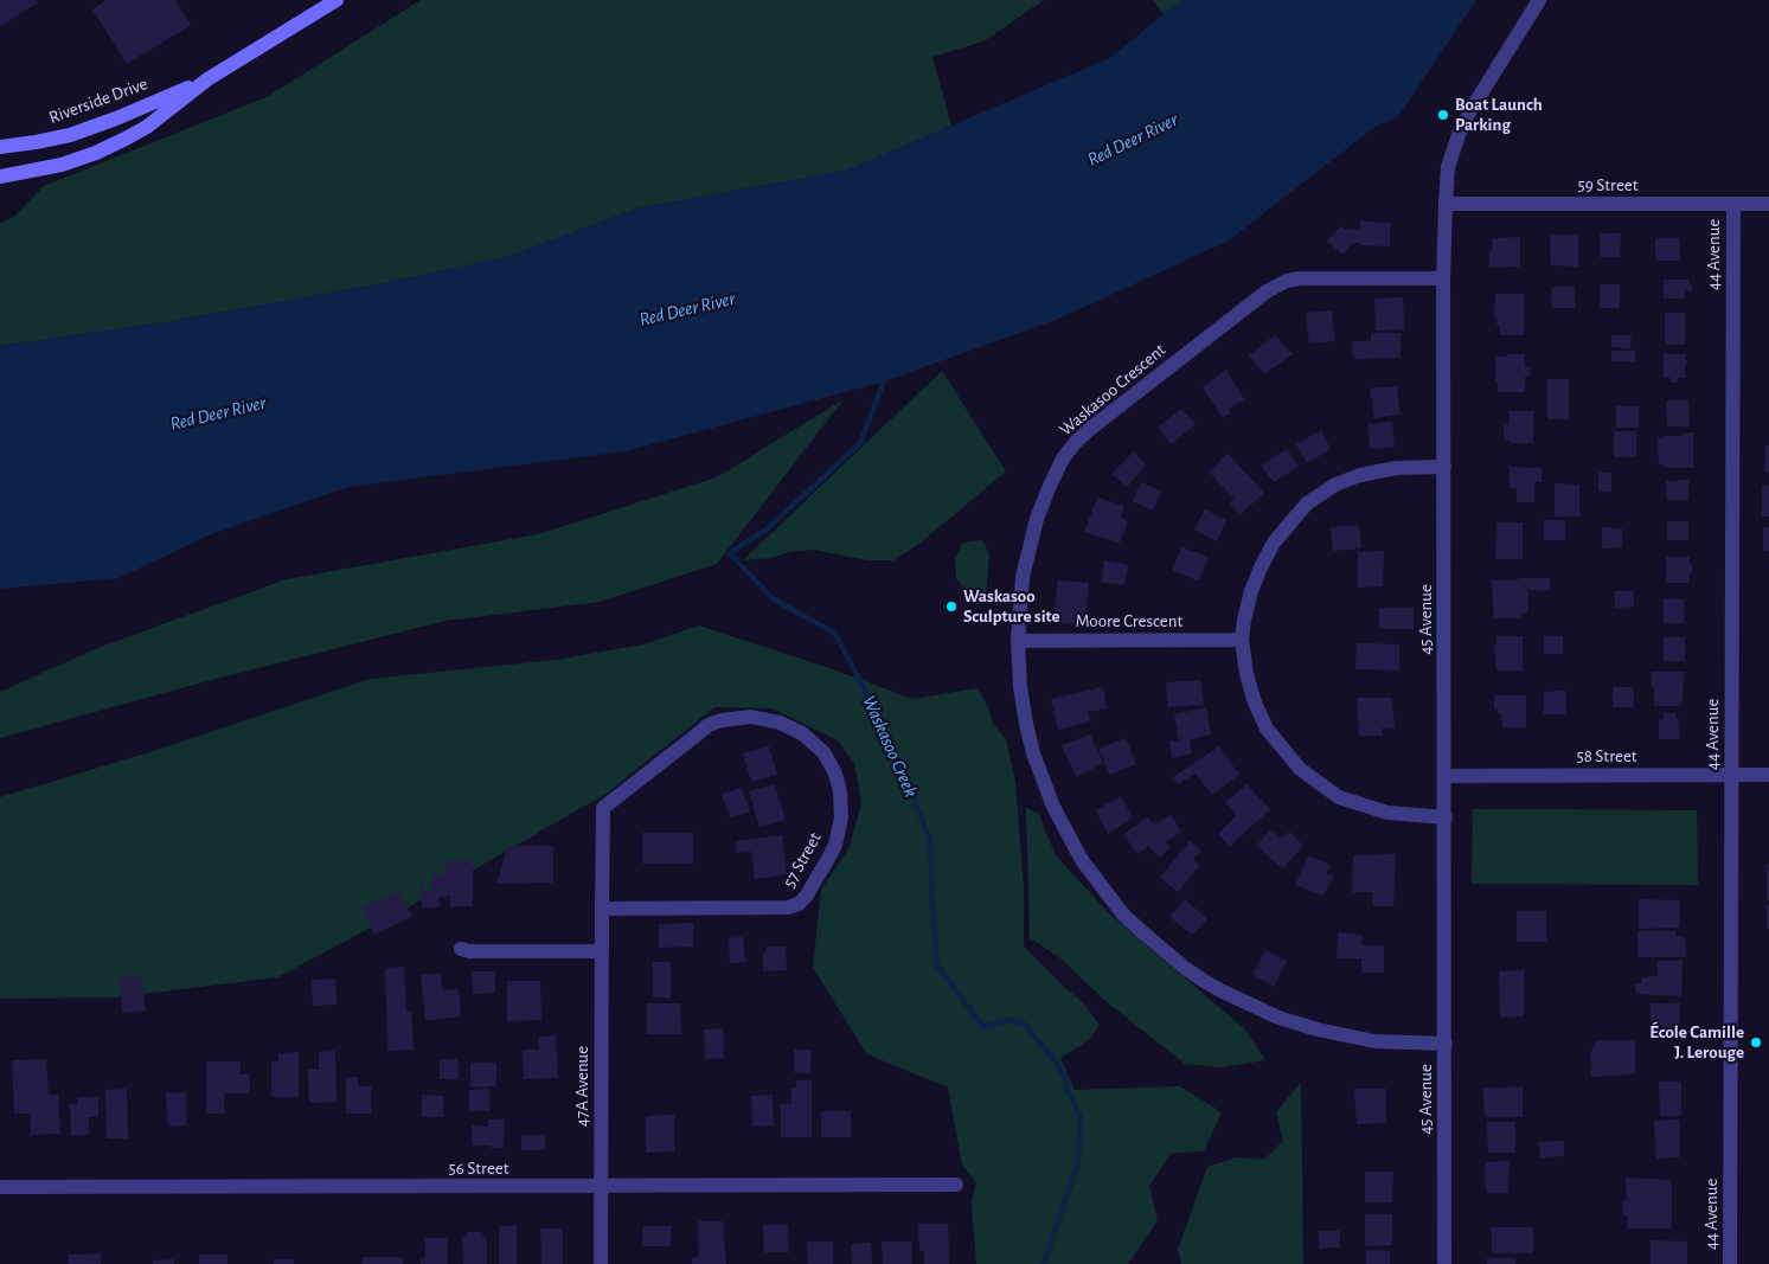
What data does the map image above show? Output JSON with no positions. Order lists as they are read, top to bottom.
{
  "streets": {
    "main road": ["Riverside Drive"],
    "street": [
      "59 Street",
      "44 Avenue",
      "Waskasoo Crescent",
      "45 Avenue",
      "Moore Crescent",
      "58 Street",
      "57 Street",
      "47A Avenue",
      "56 Street"
    ]
  },
  "crossings": [
    ["59 Street", "44 Avenue"],
    ["59 Street", "45 Avenue"],
    ["44 Avenue", "58 Street"],
    ["Waskasoo Crescent", "45 Avenue"],
    ["Waskasoo Crescent", "Moore Crescent"],
    ["45 Avenue", "58 Street"],
    ["57 Street", "47A Avenue"],
    ["47A Avenue", "56 Street"]
  ],
  "water": ["Red Deer River", "Waskasoo Creek"],
  "places": ["Boat Launch Parking", "Waskasoo Sculpture site", "École Camille J. Lerouge"]
}
